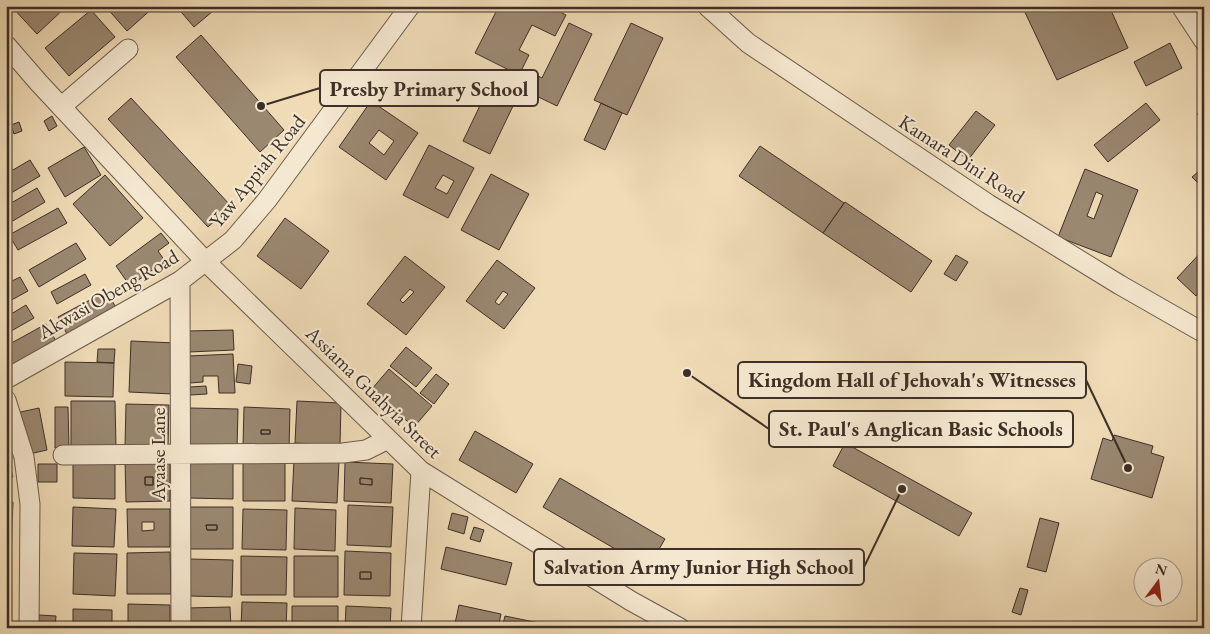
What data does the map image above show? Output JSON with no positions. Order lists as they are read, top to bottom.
{
  "streets": {
    "street": [
      "Kamara Dini Road",
      "Yaw Appiah Road",
      "Akwasi Obeng Road",
      "Assiama Guahyia Street",
      "Ayaase Lane"
    ]
  },
  "crossings": [
    ["Yaw Appiah Road", "Akwasi Obeng Road"],
    ["Yaw Appiah Road", "Assiama Guahyia Street"],
    ["Akwasi Obeng Road", "Assiama Guahyia Street"],
    ["Akwasi Obeng Road", "Ayaase Lane"]
  ],
  "places": [
    "Presby Primary School",
    "St. Paul's Anglican Basic Schools",
    "Kingdom Hall of Jehovah's Witnesses",
    "Salvation Army Junior High School"
  ],
  "north": "top"
}
